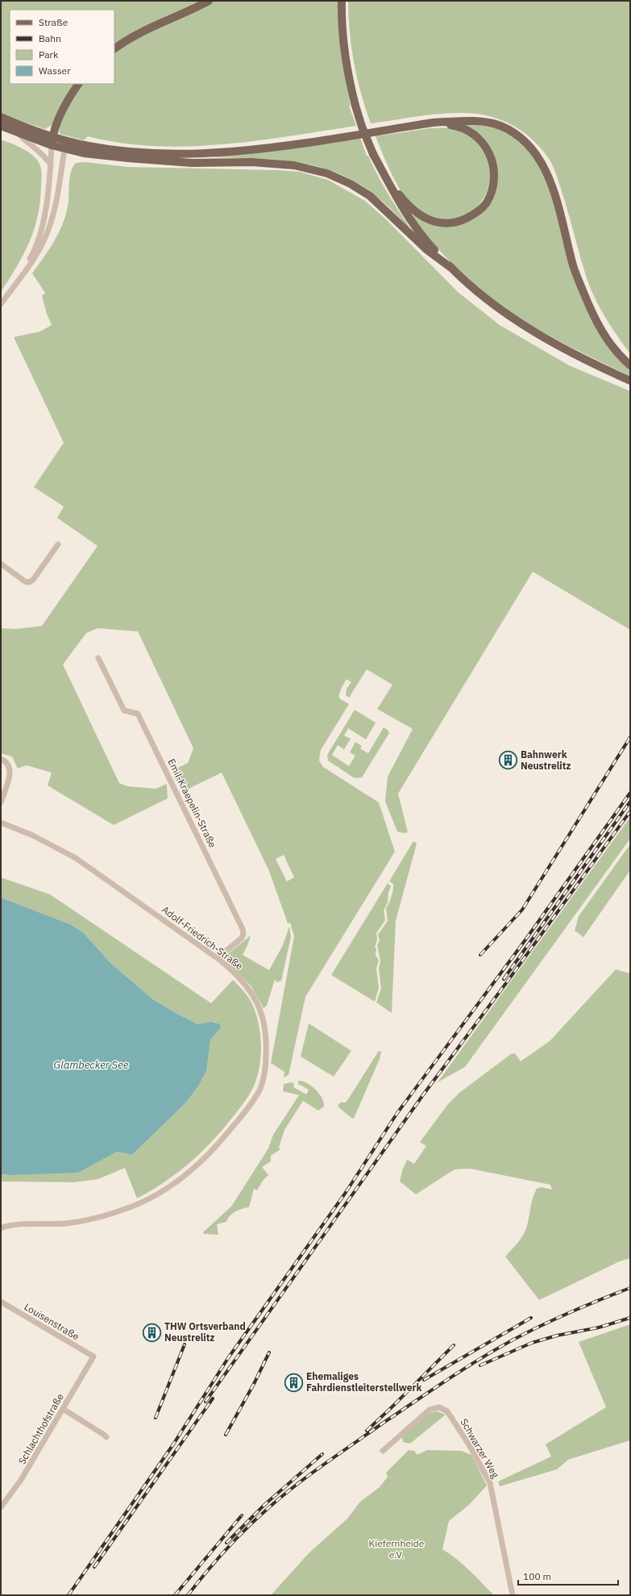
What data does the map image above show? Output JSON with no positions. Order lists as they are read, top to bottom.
{
  "streets": {
    "street": [
      "Emil-Kraepelin-Straße",
      "Adolf-Friedrich-Straße",
      "Louisenstraße",
      "Schlachthofstraße",
      "Schwarzer Weg"
    ]
  },
  "crossings": [
    ["Emil-Kraepelin-Straße", "Adolf-Friedrich-Straße"],
    ["Louisenstraße", "Schlachthofstraße"]
  ],
  "water": ["Glambecker See"],
  "parks": ["Kiefernheide e.V."],
  "places": {
    "building": ["Bahnwerk Neustrelitz", "THW Ortsverband Neustrelitz", "Ehemaliges Fahrdienstleiterstellwerk"]
  },
  "legend": [
    "Straße",
    "Bahn",
    "Park",
    "Wasser"
  ],
  "scale_bar": "100 m"
}
